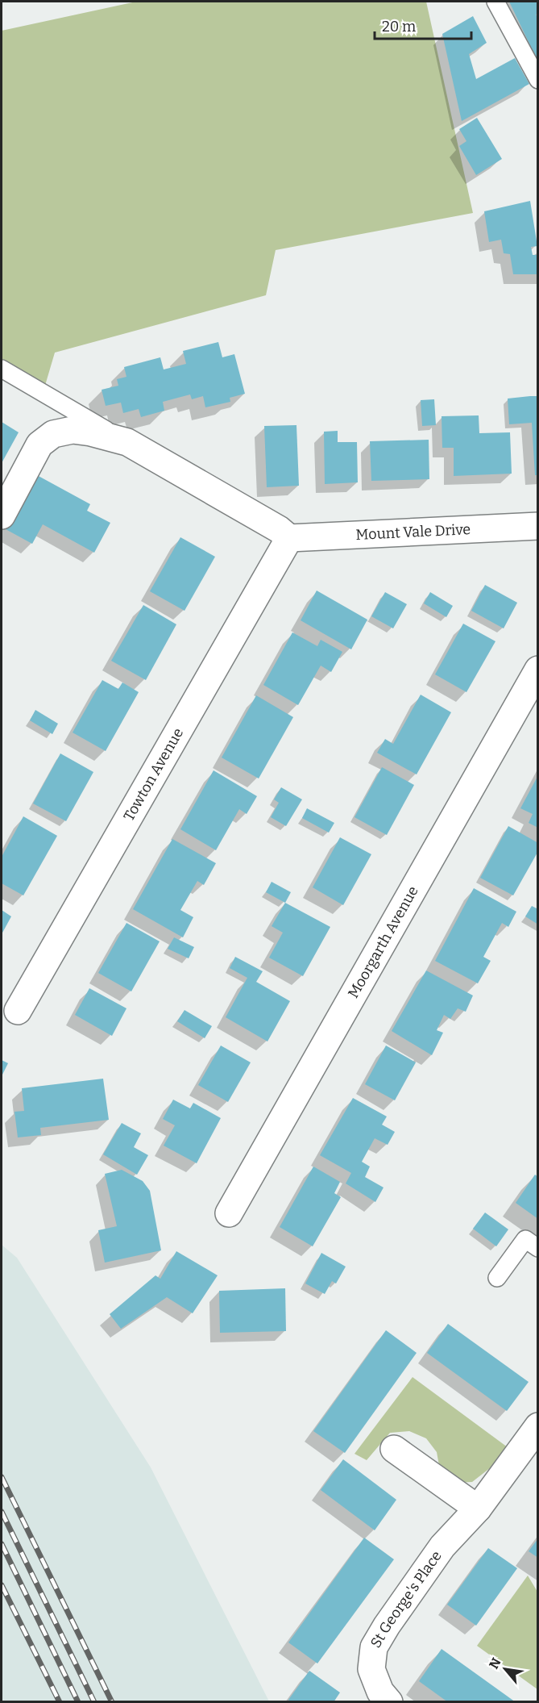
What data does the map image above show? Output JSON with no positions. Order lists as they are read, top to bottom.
{
  "streets": {
    "street": [
      "Mount Vale Drive",
      "Towton Avenue",
      "Moorgarth Avenue",
      "St George's Place"
    ]
  },
  "crossings": [
    ["Mount Vale Drive", "Towton Avenue"]
  ],
  "scale_bar": "20 m",
  "north": "top left"
}
